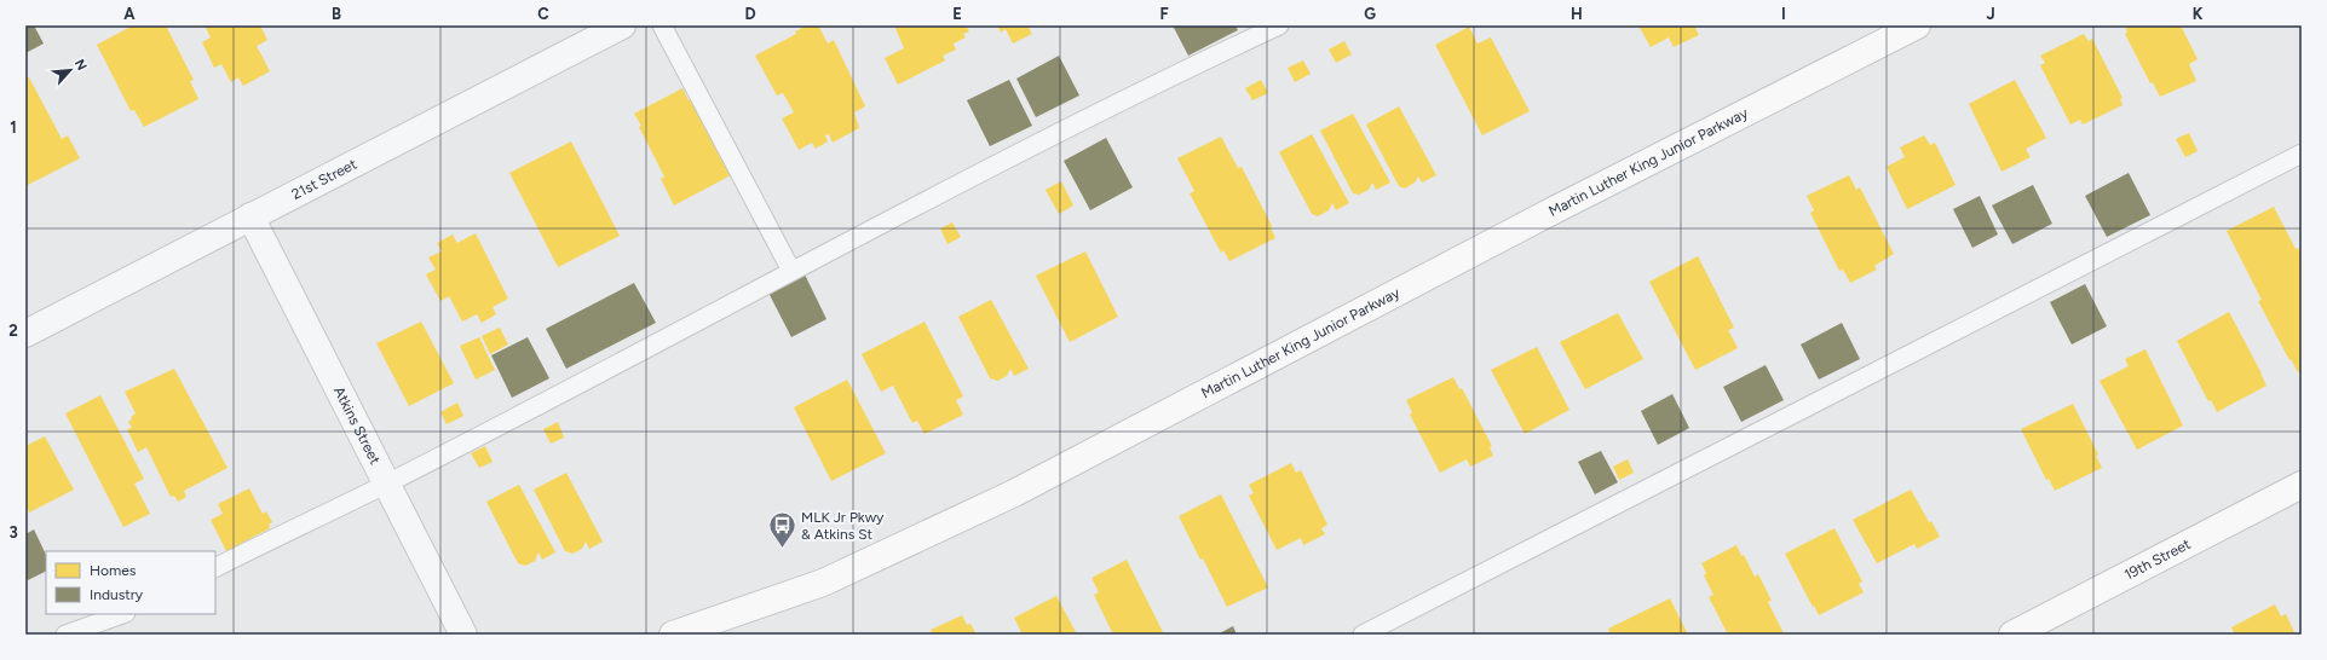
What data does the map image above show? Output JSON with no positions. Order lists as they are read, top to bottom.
{
  "streets": {
    "main road": ["Martin Luther King Junior Parkway", "19th Street"],
    "street": ["21st Street", "Atkins Street"]
  },
  "crossings": [
    ["21st Street", "Atkins Street"]
  ],
  "places": {
    "bus stop": ["MLK Jr Pkwy & Atkins St"]
  },
  "legend": ["Homes", "Industry"],
  "north": "top right",
  "grid": {
    "columns": [
      "A",
      "B",
      "C",
      "D",
      "E",
      "F",
      "G",
      "H",
      "I",
      "J",
      "K"
    ],
    "rows": ["1", "2", "3"]
  }
}
